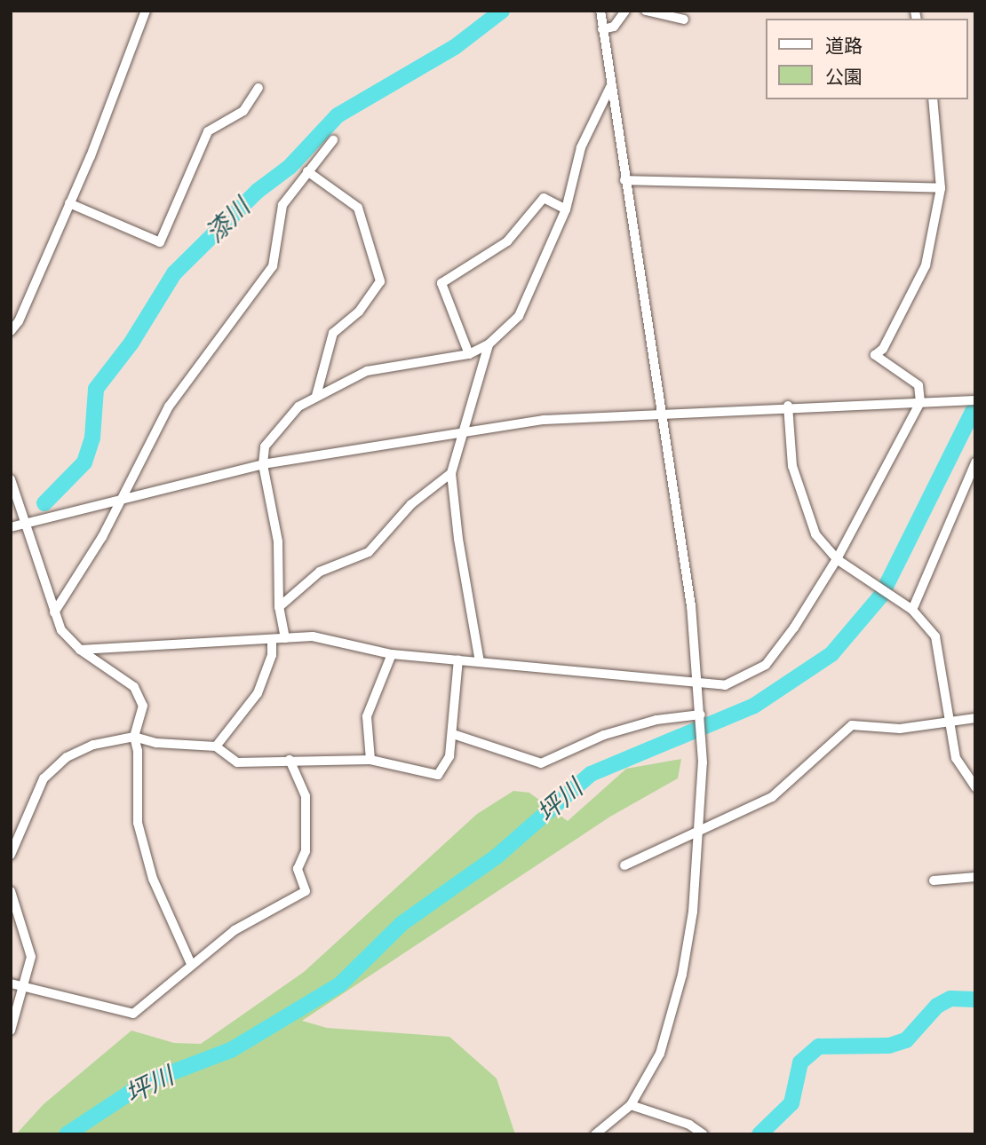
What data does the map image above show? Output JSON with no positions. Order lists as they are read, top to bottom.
{
  "water": ["漆川", "坪川"],
  "legend": ["道路", "公園"]
}
